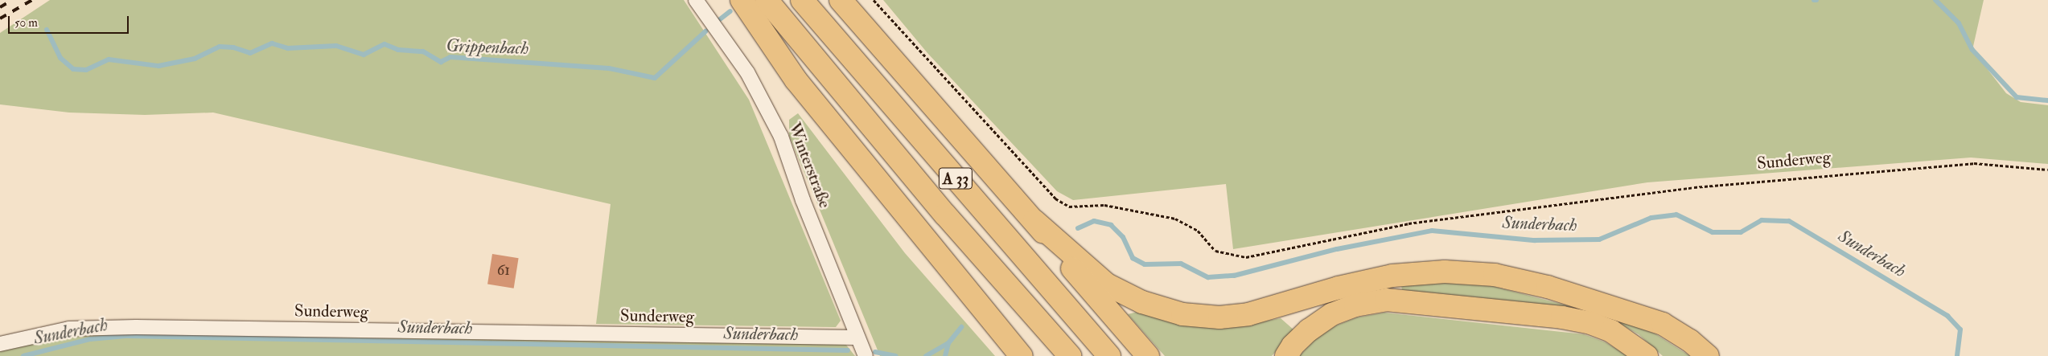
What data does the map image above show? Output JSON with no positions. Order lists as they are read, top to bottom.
{
  "streets": {
    "highway": ["A 33"],
    "street": ["Sunderweg", "Winterstraße"]
  },
  "crossings": [
    ["Sunderweg", "Winterstraße"]
  ],
  "water": ["Grippenbach", "Sunderbach"],
  "house_numbers": ["61"],
  "scale_bar": "50 m"
}
